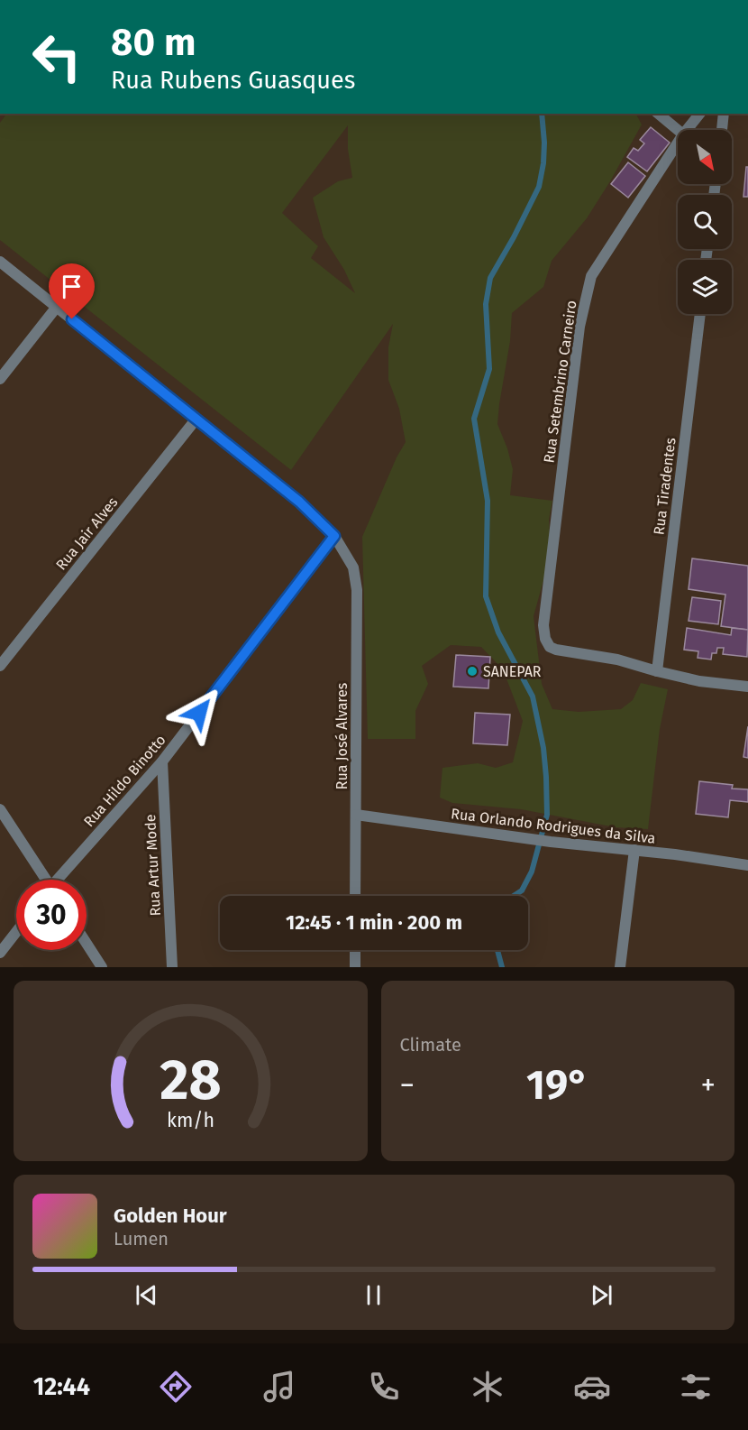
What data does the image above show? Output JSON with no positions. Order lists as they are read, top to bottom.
{
  "streets": {
    "street": [
      "Rua Setembrino Carneiro",
      "Rua Tiradentes",
      "Rua Jair Alves",
      "Rua José Alvares",
      "Rua Hildo Binotto",
      "Rua Orlando Rodrigues da Silva",
      "Rua Artur Mode"
    ]
  },
  "crossings": [
    ["Rua Setembrino Carneiro", "Rua Tiradentes"],
    ["Rua José Alvares", "Rua Hildo Binotto"],
    ["Rua José Alvares", "Rua Orlando Rodrigues da Silva"],
    ["Rua Hildo Binotto", "Rua Artur Mode"]
  ],
  "places": ["SANEPAR"],
  "north": "bottom right",
  "page": {
    "turn": ["80 m", "Rua Rubens Guasques"],
    "limit": "30",
    "trip": "12:45 · 1 min · 200 m",
    "tile": "Climate",
    "heat": ["−", "19°", "+"],
    "song": ["Golden Hour", "Lumen"],
    "tabs": "12:44",
    "gauge": ["28", "km/h"]
  }
}
